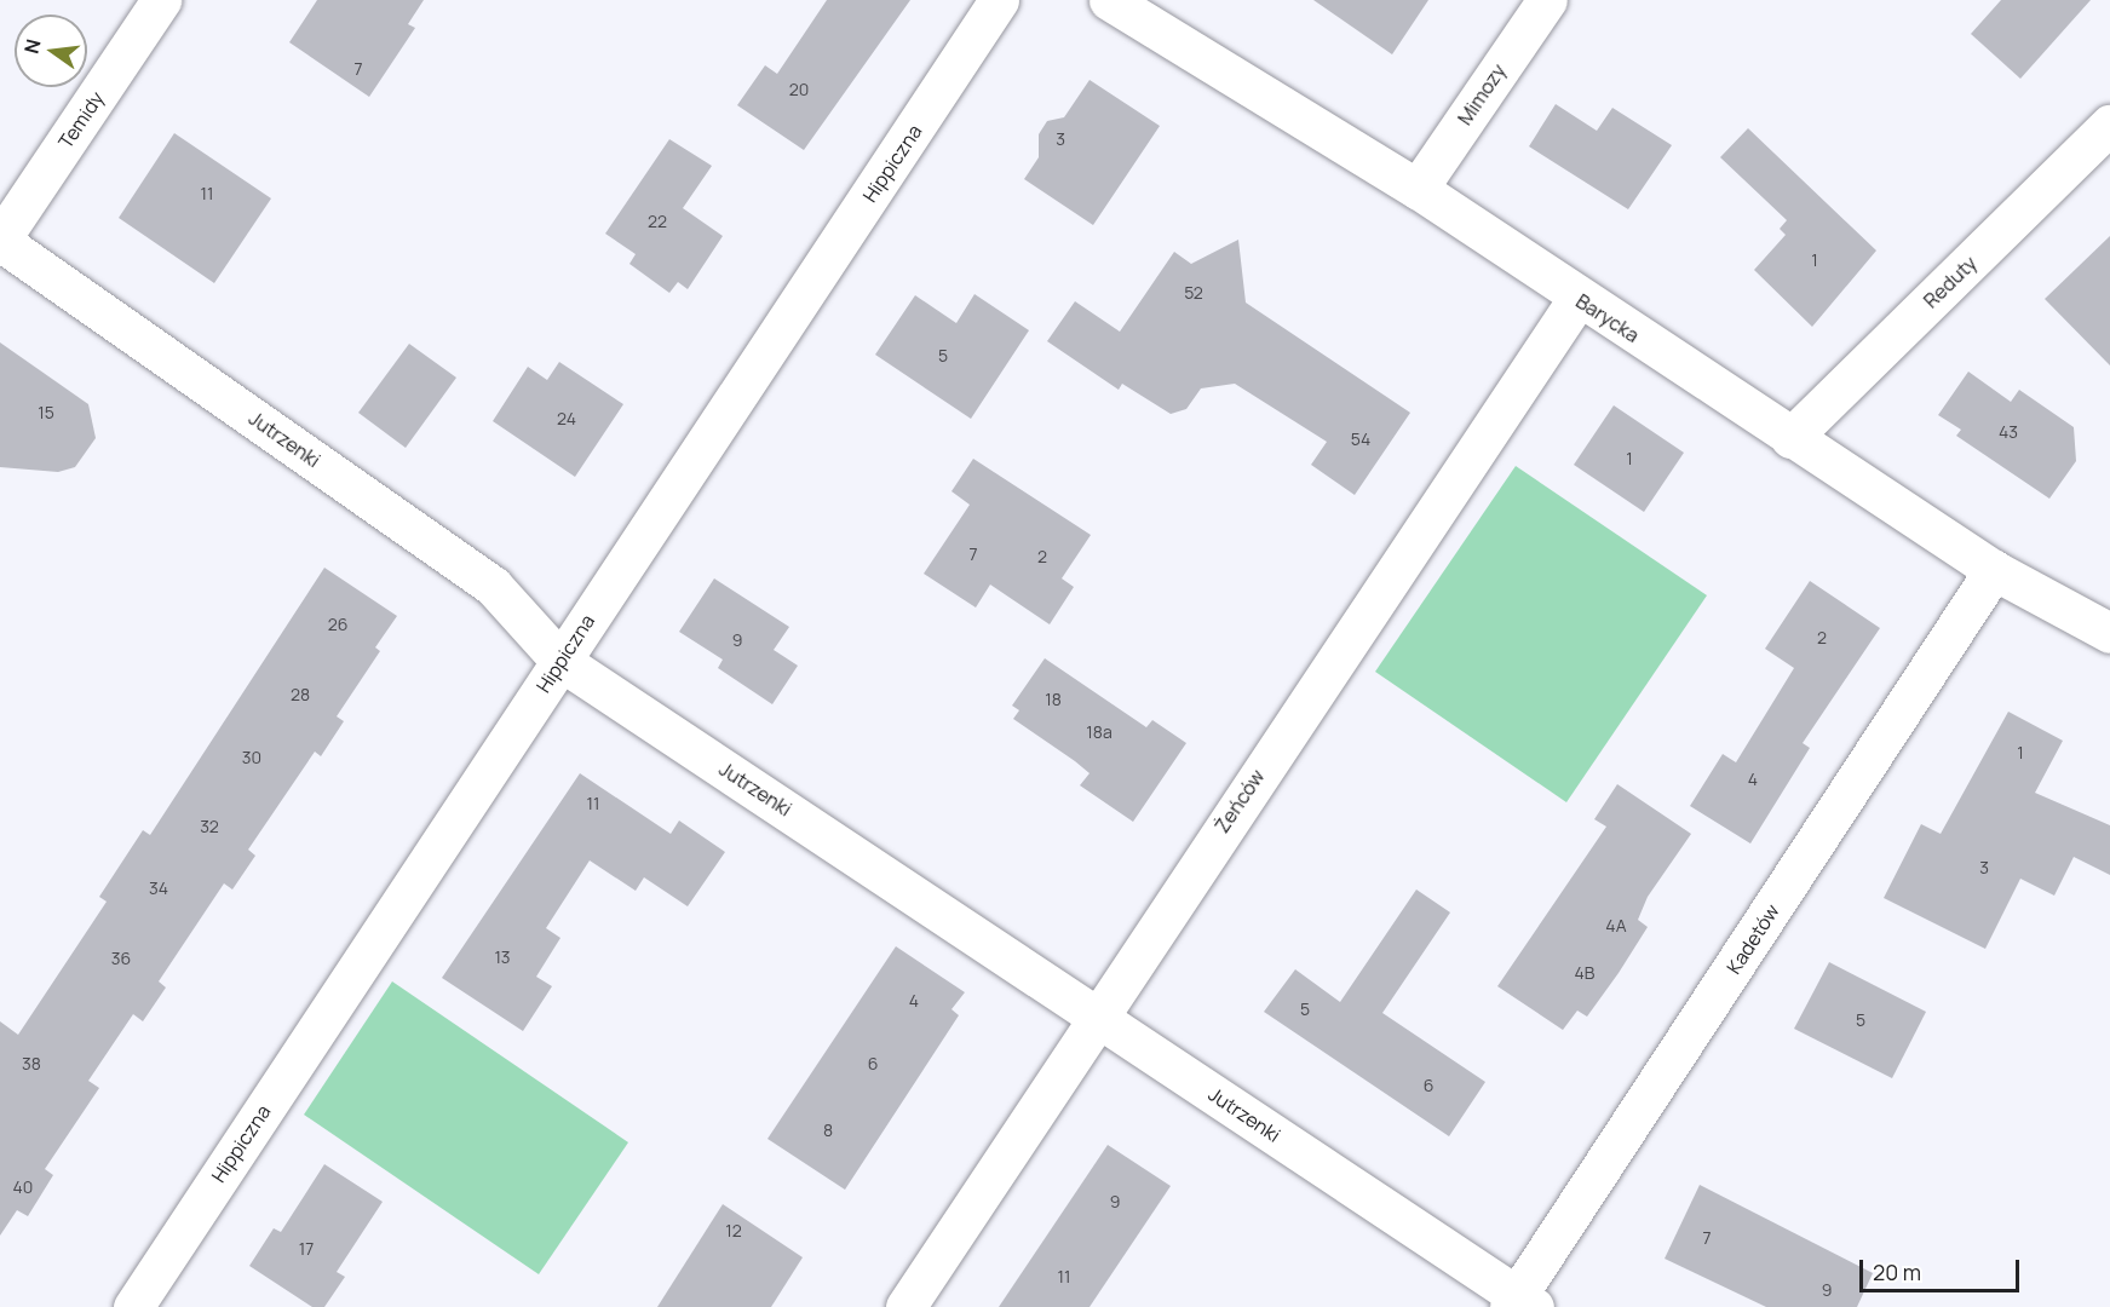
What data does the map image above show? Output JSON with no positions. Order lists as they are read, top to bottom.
{
  "streets": {
    "street": [
      "Mimozy",
      "Temidy",
      "Hippiczna",
      "Reduty",
      "Barycka",
      "Jutrzenki",
      "Żeńców",
      "Kadetów"
    ]
  },
  "crossings": [
    ["Mimozy", "Barycka"],
    ["Temidy", "Jutrzenki"],
    ["Hippiczna", "Jutrzenki"],
    ["Reduty", "Barycka"],
    ["Barycka", "Żeńców"],
    ["Barycka", "Kadetów"],
    ["Jutrzenki", "Żeńców"],
    ["Jutrzenki", "Kadetów"]
  ],
  "house_numbers": [
    "7",
    "20",
    "3",
    "11",
    "22",
    "1",
    "52",
    "5",
    "15",
    "24",
    "43",
    "54",
    "1",
    "7",
    "2",
    "26",
    "2",
    "9",
    "28",
    "18",
    "18a",
    "1",
    "30",
    "4",
    "11",
    "32",
    "3",
    "34",
    "4A",
    "13",
    "36",
    "4B",
    "4",
    "5",
    "5",
    "38",
    "6",
    "6",
    "8",
    "40",
    "9",
    "12",
    "7",
    "17",
    "11",
    "9"
  ],
  "scale_bar": "20 m",
  "north": "left"
}
